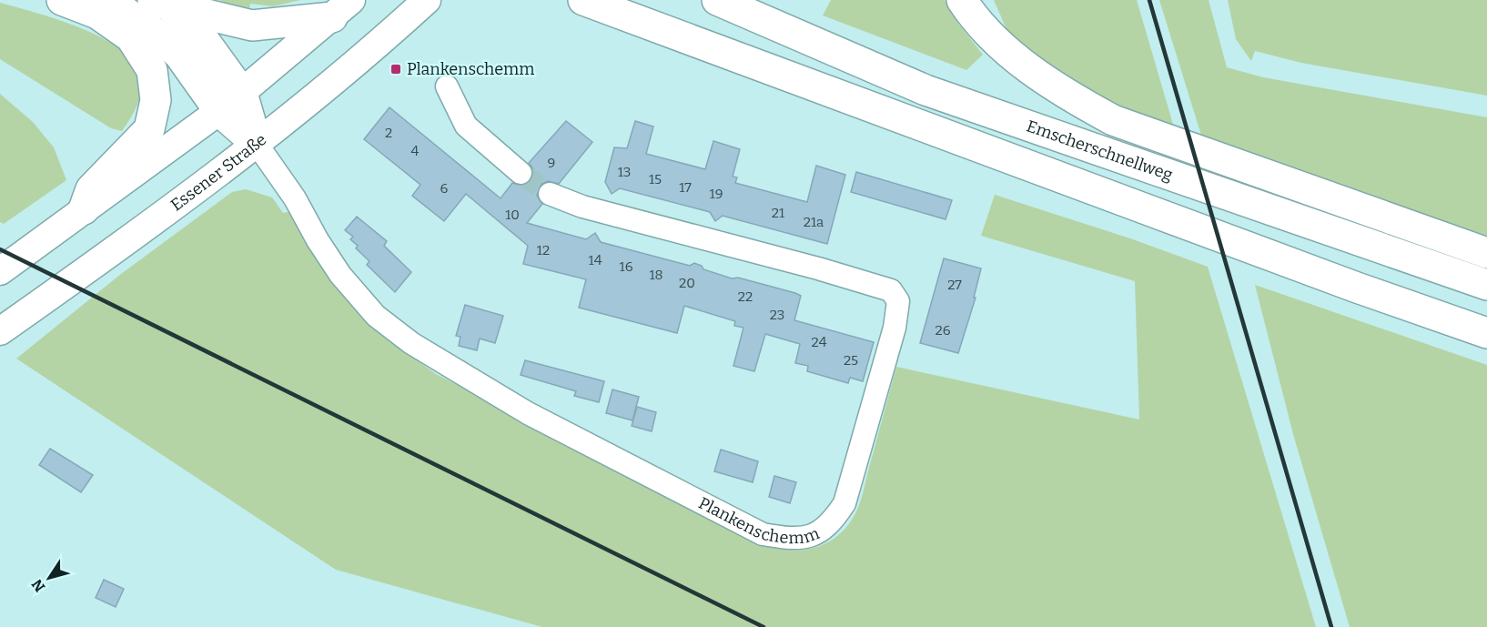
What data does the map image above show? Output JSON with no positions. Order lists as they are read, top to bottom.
{
  "streets": {
    "highway": ["Emscherschnellweg"],
    "main road": ["Essener Straße"],
    "street": ["Plankenschemm"]
  },
  "crossings": [
    ["Essener Straße", "Plankenschemm"]
  ],
  "places": {
    "transit": ["Plankenschemm"]
  },
  "house_numbers": [
    "2",
    "4",
    "9",
    "13",
    "15",
    "17",
    "6",
    "19",
    "21",
    "10",
    "21a",
    "12",
    "14",
    "16",
    "18",
    "20",
    "27",
    "22",
    "23",
    "26",
    "24",
    "25"
  ],
  "north": "bottom left"
}
